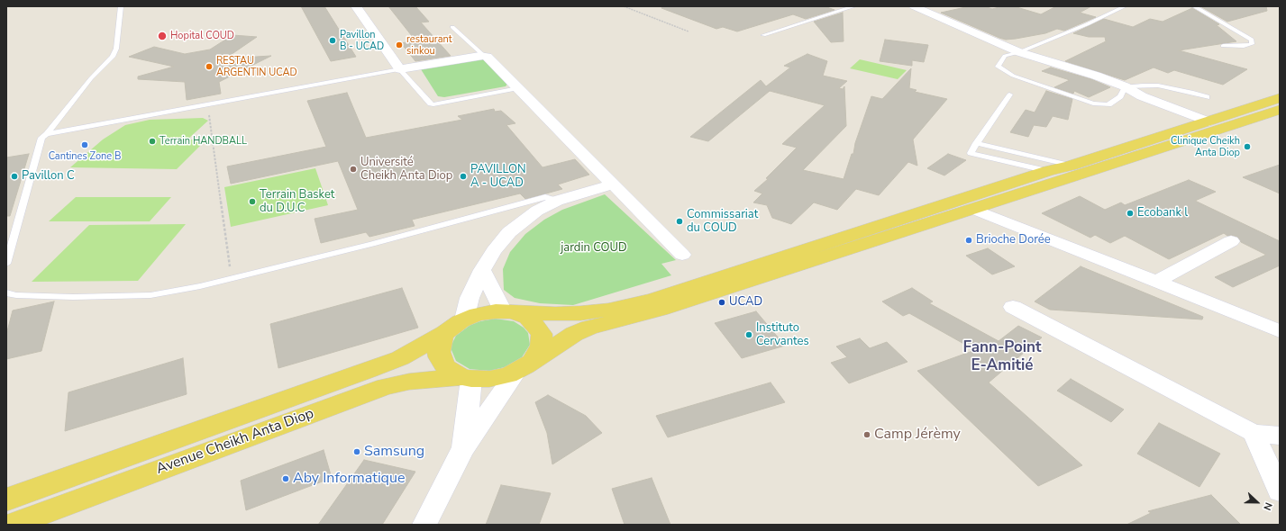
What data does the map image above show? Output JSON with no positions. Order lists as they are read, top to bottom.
{
  "streets": {
    "main road": ["Avenue Cheikh Anta Diop"]
  },
  "districts": ["Fann-Point E-Amitié"],
  "parks": ["jardin COUD"],
  "places": [
    "Hopital COUD",
    "Pavillon B - UCAD",
    "restaurant sinkou",
    "RESTAU ARGENTIN UCAD",
    "Terrain HANDBALL",
    "Cantines Zone B",
    "Clinique Cheikh Anta Diop",
    "Université Cheikh Anta Diop",
    "Pavillon C",
    "PAVILLON A - UCAD",
    "Terrain Basket du D.U.C",
    "Ecobank l",
    "Commissariat du COUD",
    "Brioche Dorée",
    "UCAD",
    "Instituto Cervantes",
    "Camp Jérèmy",
    "Samsung",
    "Aby Informatique"
  ],
  "north": "right"
}
